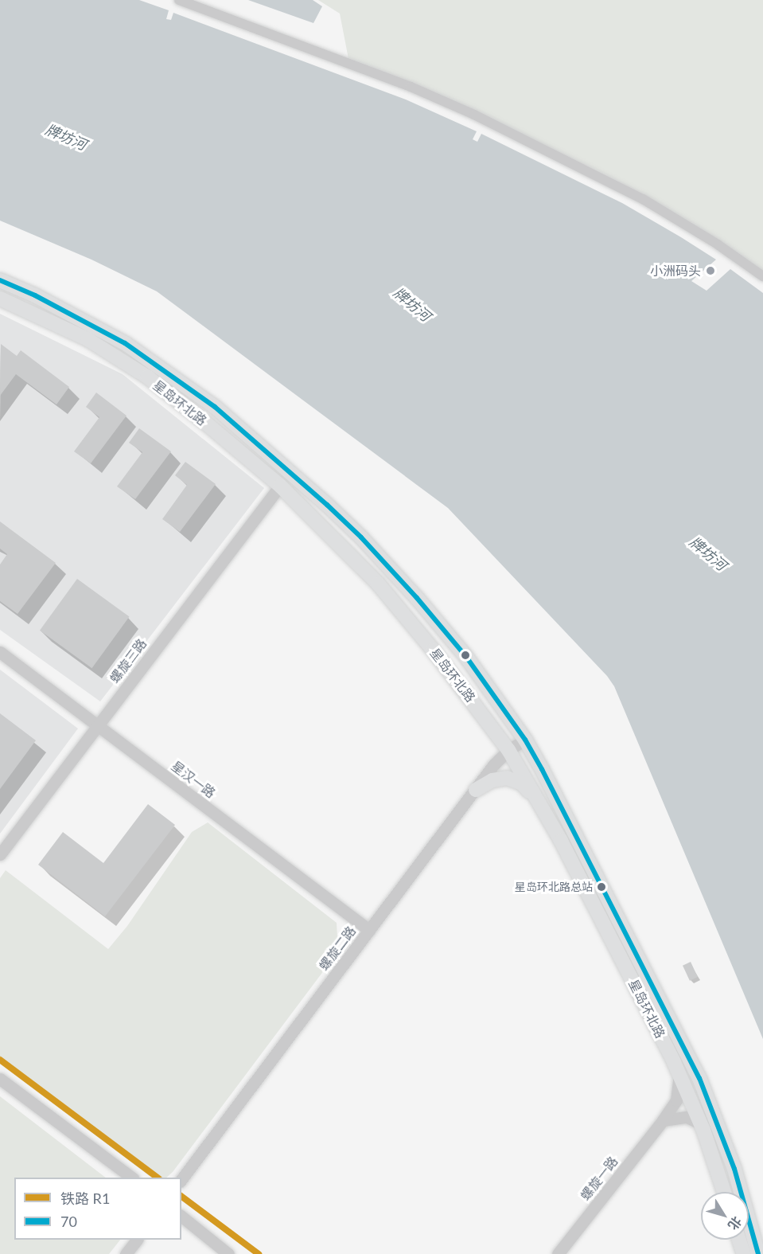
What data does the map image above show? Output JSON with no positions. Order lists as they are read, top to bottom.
{
  "streets": {
    "main road": ["星岛环北路"],
    "street": [
      "螺旋三路",
      "星汉一路",
      "螺旋二路",
      "螺旋一路"
    ]
  },
  "crossings": [
    ["星岛环北路", "螺旋三路"],
    ["星岛环北路", "螺旋二路"],
    ["星岛环北路", "螺旋一路"],
    ["螺旋三路", "星汉一路"],
    ["星汉一路", "螺旋二路"]
  ],
  "water": ["牌坊河"],
  "places": ["小洲码头", "星岛环北路总站"],
  "lines": ["transit line 70", "rail line R1"],
  "legend": ["铁路 R1", "70"],
  "north": "bottom right"
}
